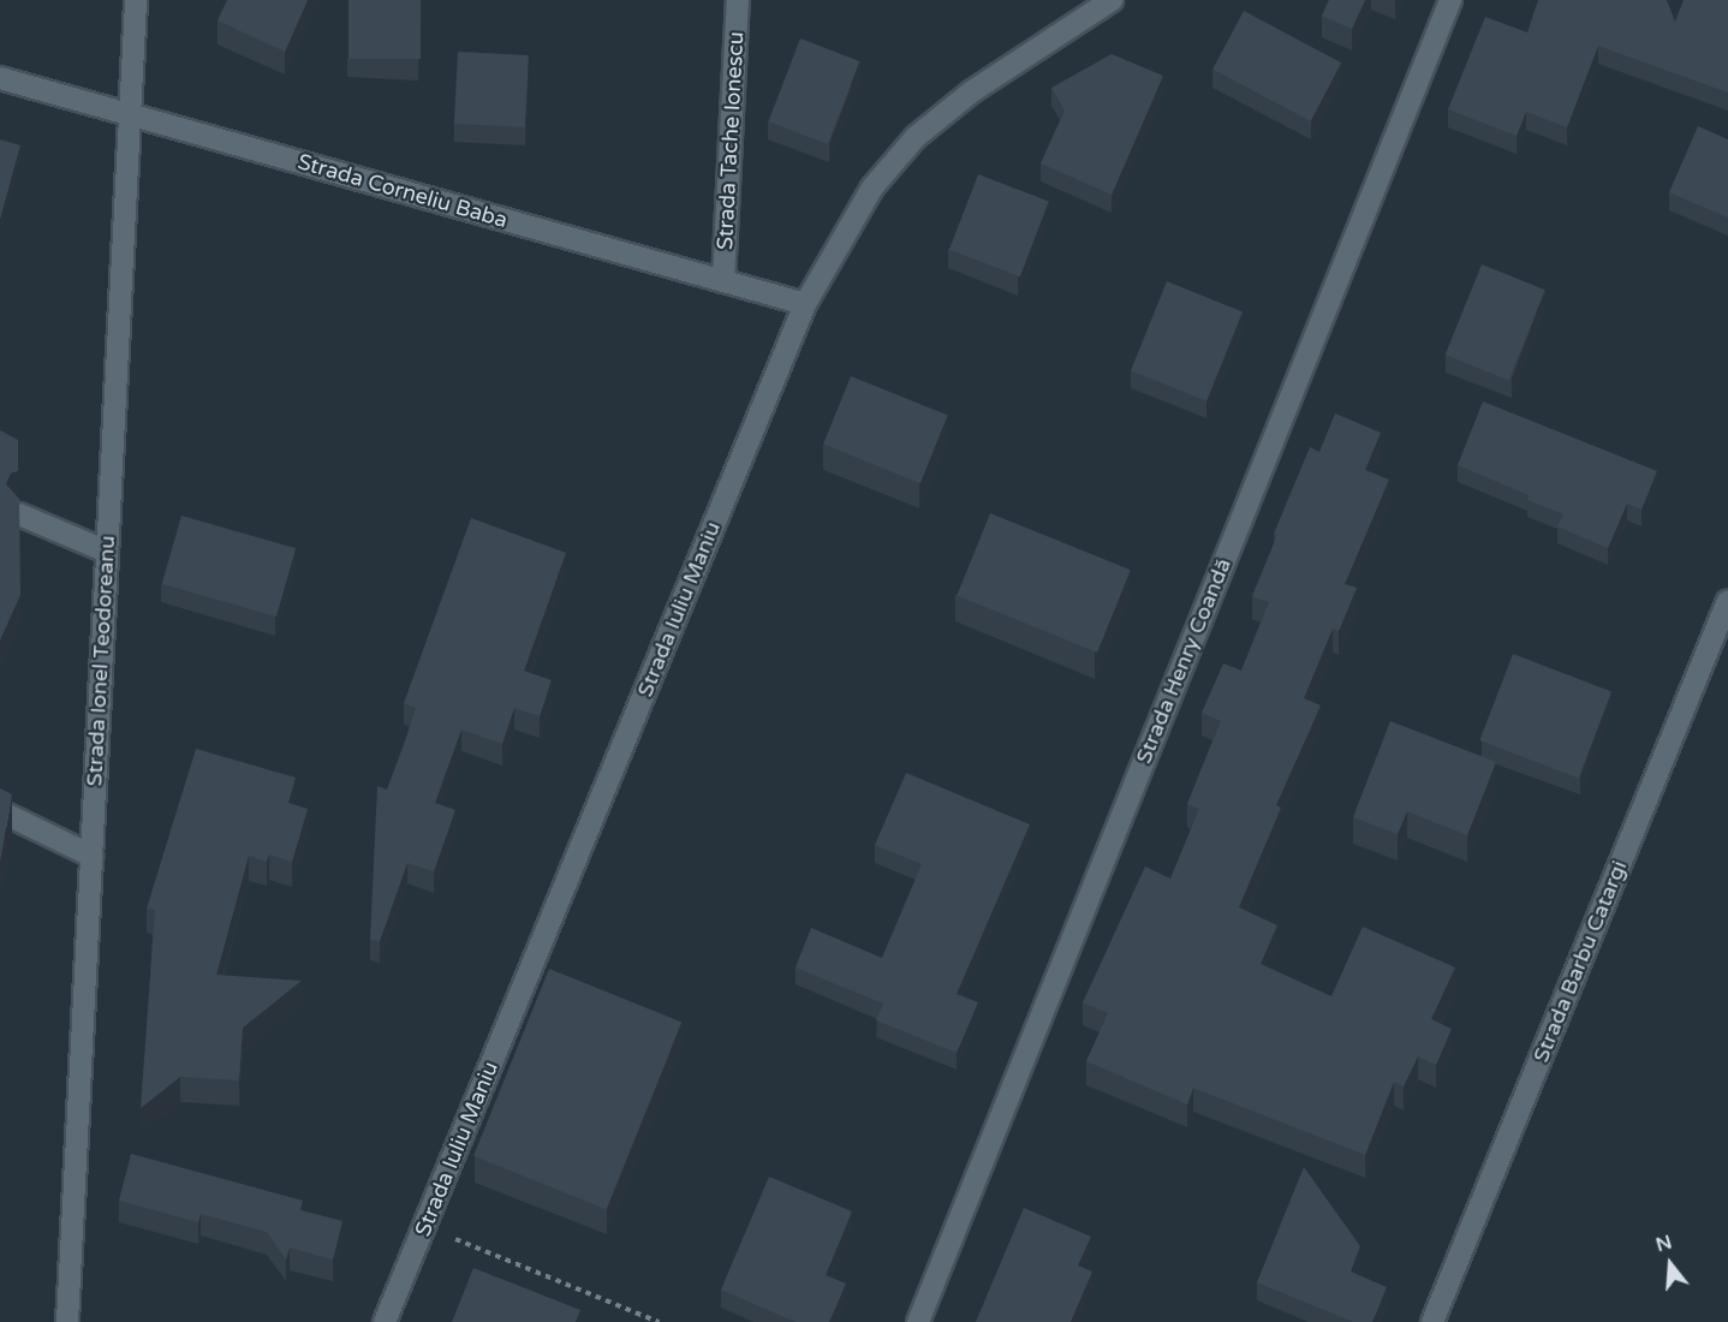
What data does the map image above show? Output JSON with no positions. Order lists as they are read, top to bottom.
{
  "streets": {
    "street": [
      "Strada Tache Ionescu",
      "Strada Corneliu Baba",
      "Strada Iuliu Maniu",
      "Strada Ionel Teodoreanu",
      "Strada Henry Coandă",
      "Strada Barbu Catargi"
    ]
  },
  "crossings": [
    ["Strada Tache Ionescu", "Strada Corneliu Baba"],
    ["Strada Corneliu Baba", "Strada Iuliu Maniu"],
    ["Strada Corneliu Baba", "Strada Ionel Teodoreanu"]
  ],
  "north": "top"
}
